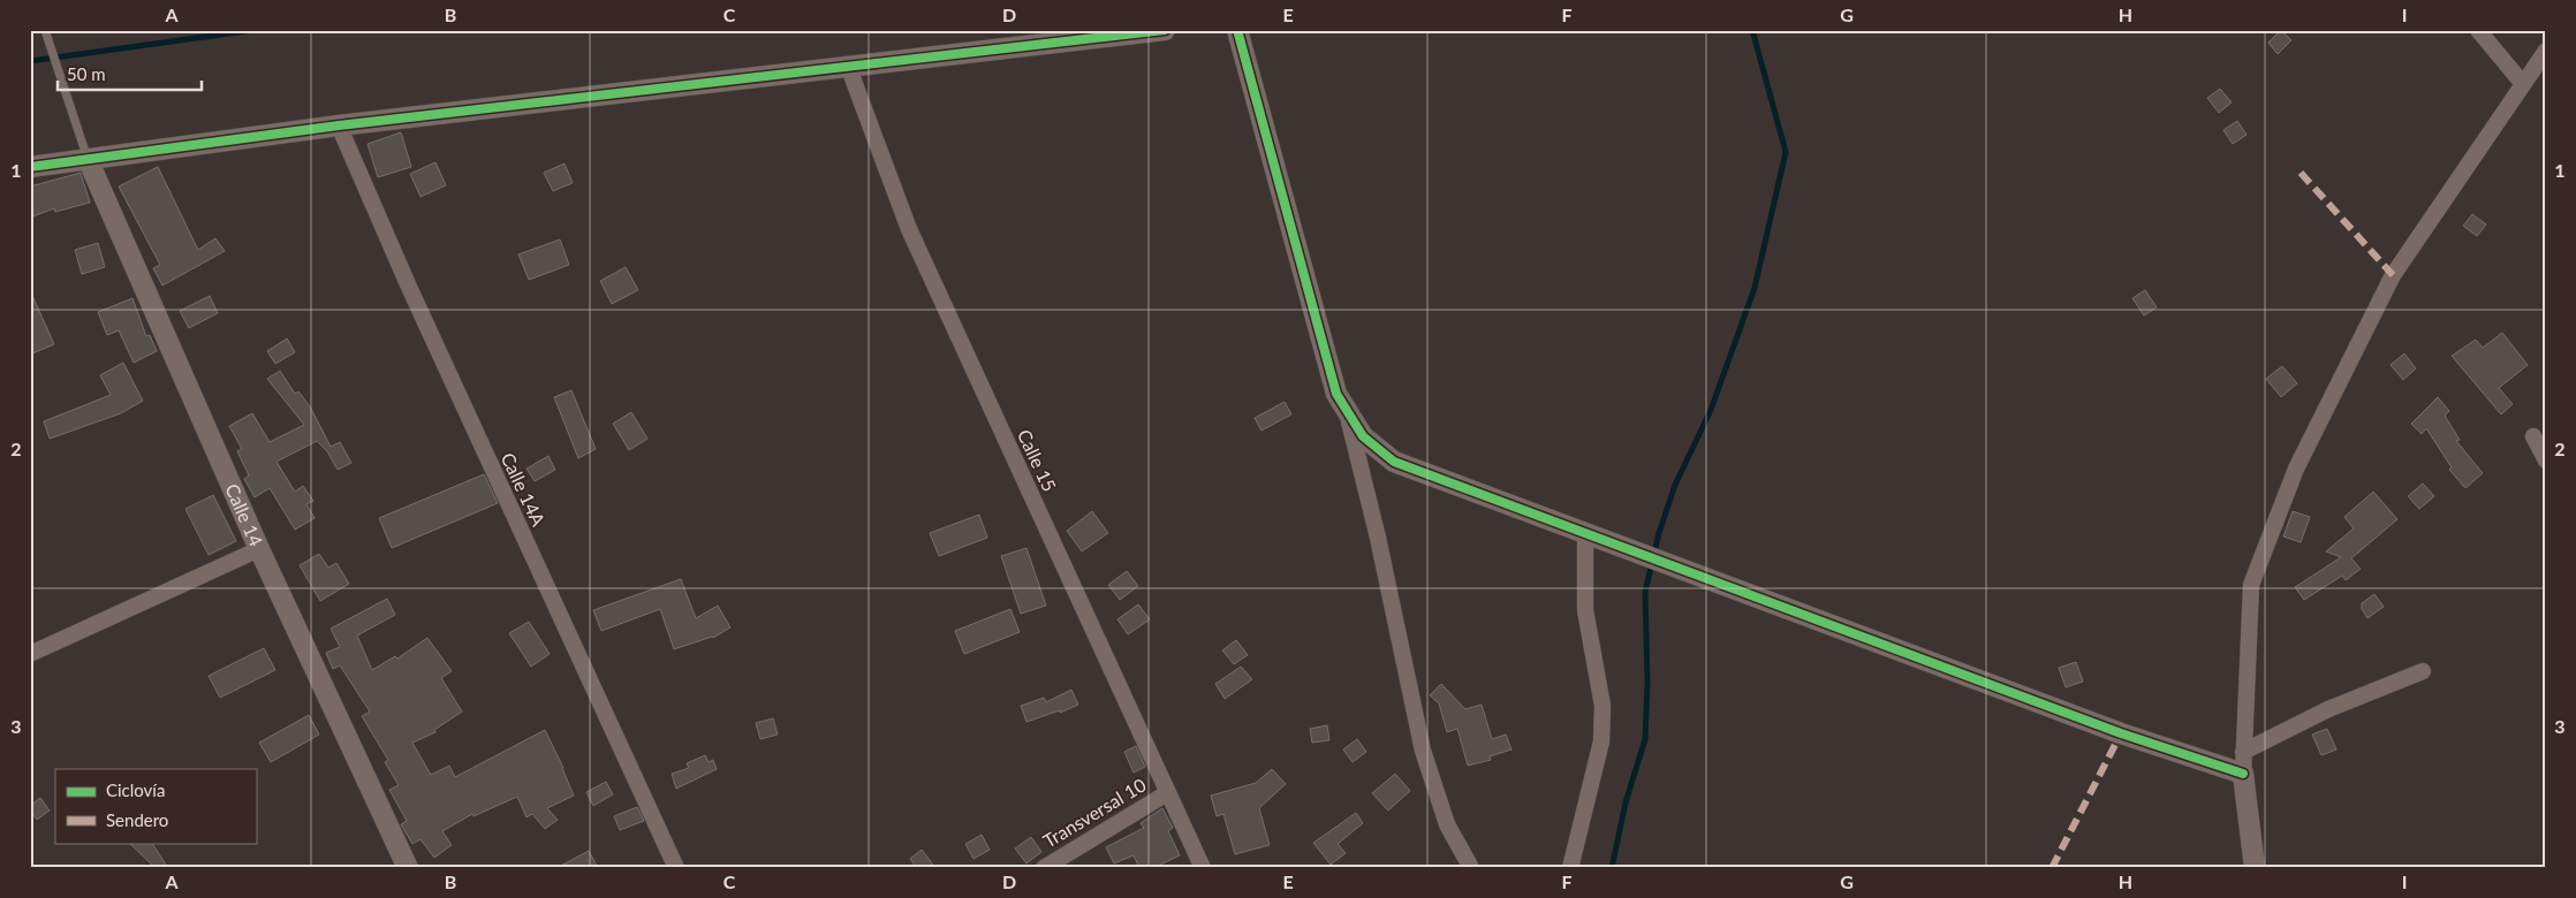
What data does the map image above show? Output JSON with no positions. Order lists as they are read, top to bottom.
{
  "streets": {
    "street": [
      "Calle 15",
      "Calle 14A",
      "Calle 14",
      "Transversal 10"
    ]
  },
  "crossings": [
    ["Calle 15", "Transversal 10"]
  ],
  "legend": ["Ciclovía", "Sendero"],
  "scale_bar": "50 m",
  "grid": {
    "columns": [
      "A",
      "B",
      "C",
      "D",
      "E",
      "F",
      "G",
      "H",
      "I"
    ],
    "rows": ["1", "2", "3"]
  }
}
